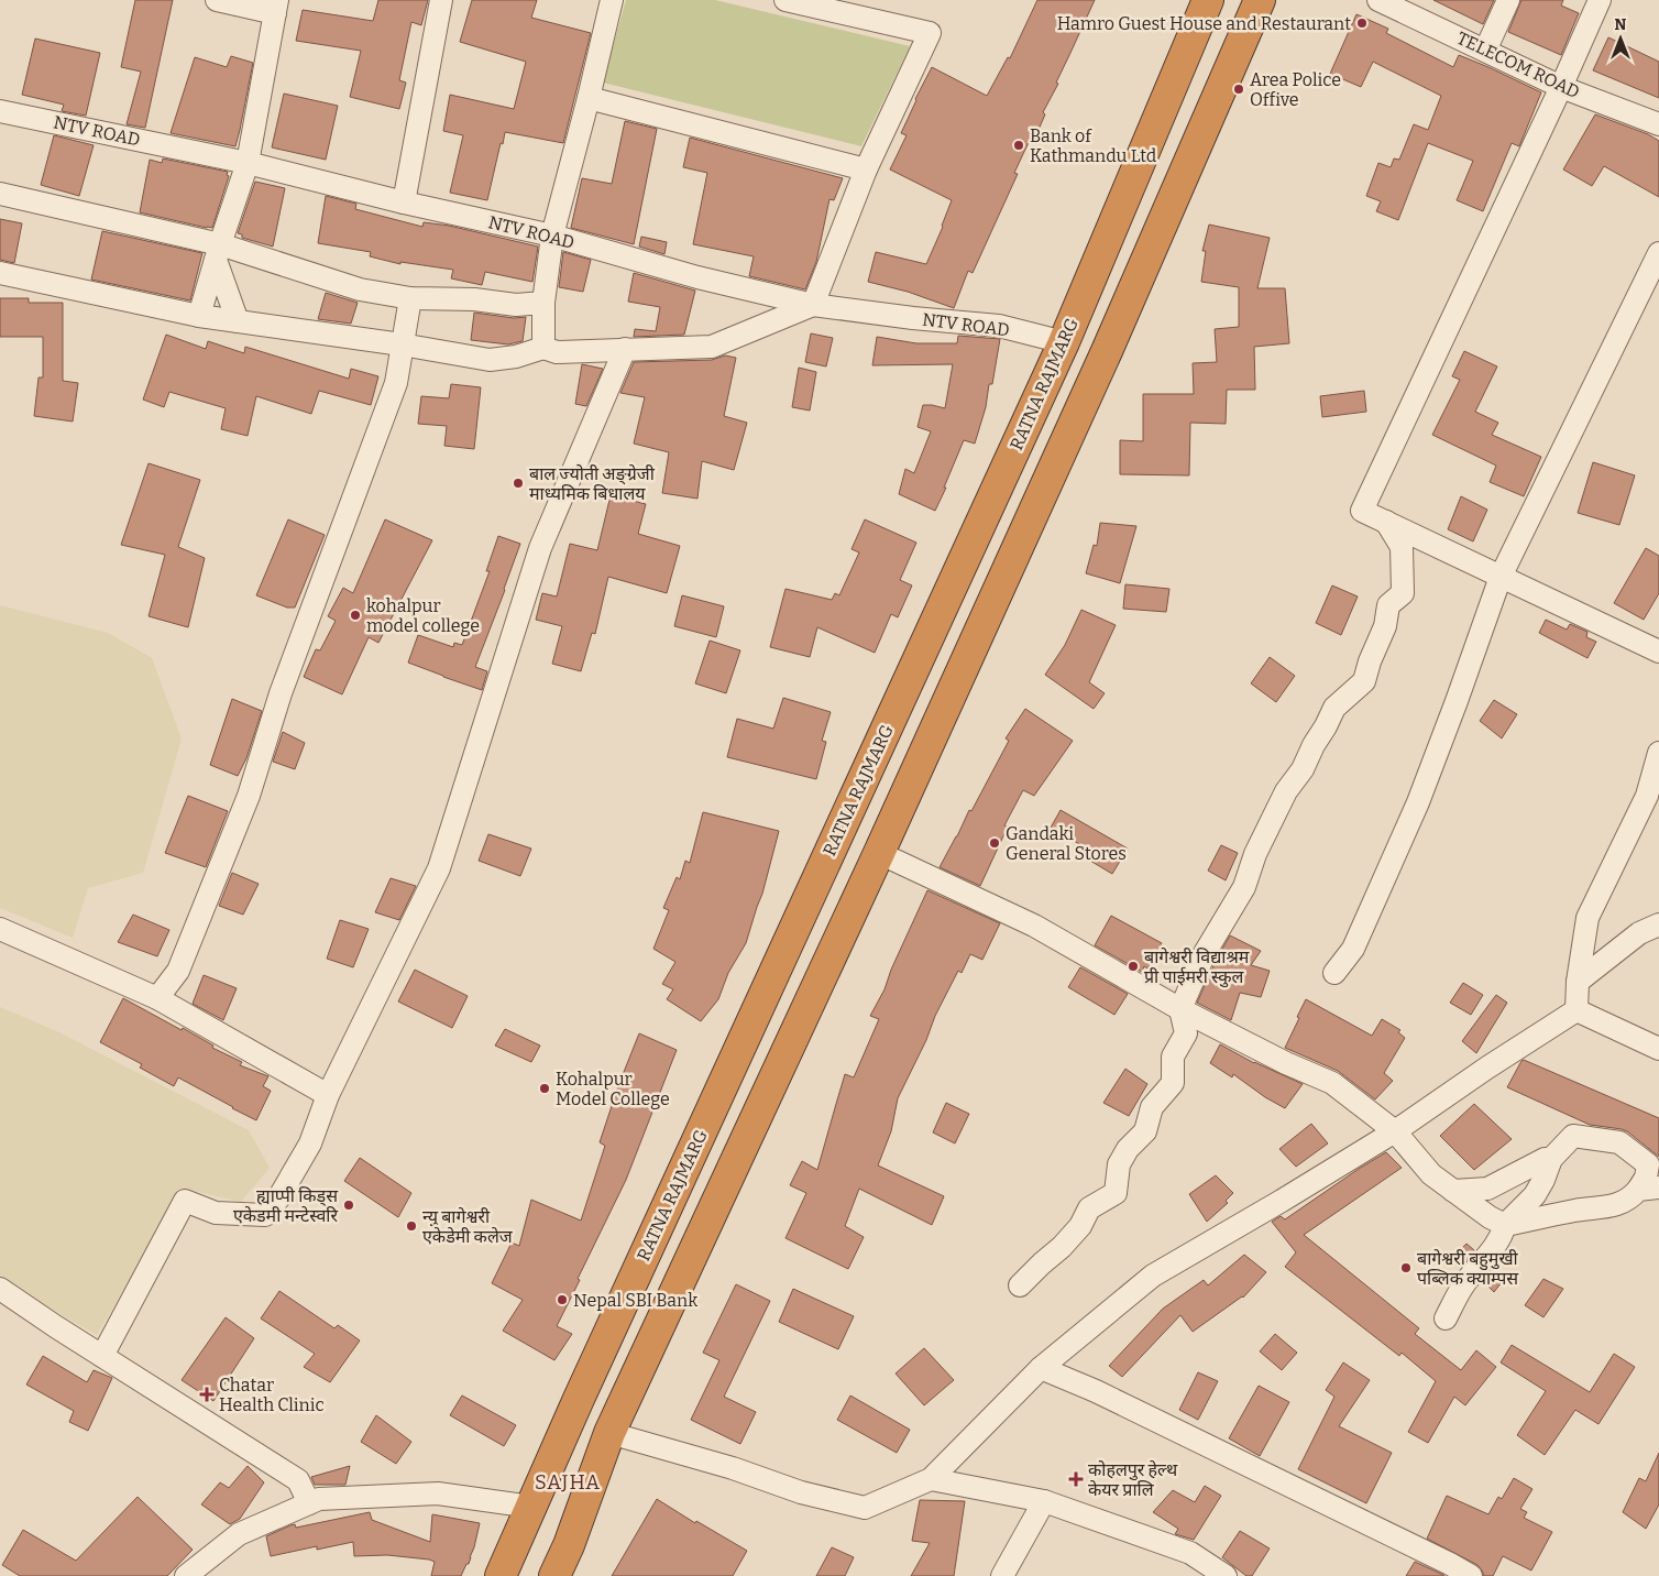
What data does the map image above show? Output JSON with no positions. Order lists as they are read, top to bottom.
{
  "streets": {
    "highway": ["RATNA RAJMARG"],
    "street": ["TELECOM ROAD", "NTV ROAD"]
  },
  "crossings": [
    ["NTV ROAD", "RATNA RAJMARG"]
  ],
  "districts": ["SAJHA"],
  "places": {
    "other": [
      "Hamro Guest House and Restaurant",
      "Area Police Offive",
      "Bank of Kathmandu Ltd",
      "बाल ज्योती अङ्ग्रेजी माध्यमिक बिधालय",
      "kohalpur model college",
      "Gandaki General Stores",
      "बागेश्वरी विद्याश्रम प्री पाईमरी स्कुल",
      "Kohalpur Model College",
      "ह्याप्पी किड्स एकेडमी मन्टेस्वरि",
      "न्यु बागेश्वरी एकेडेमी कलेज",
      "बागेश्वरी बहुमुखी पब्लिक क्याम्पस",
      "Nepal SBI Bank"
    ],
    "health": ["Chatar Health Clinic", "कोहलपुर हेल्थ केयर प्रालि"]
  },
  "north": "top"
}
